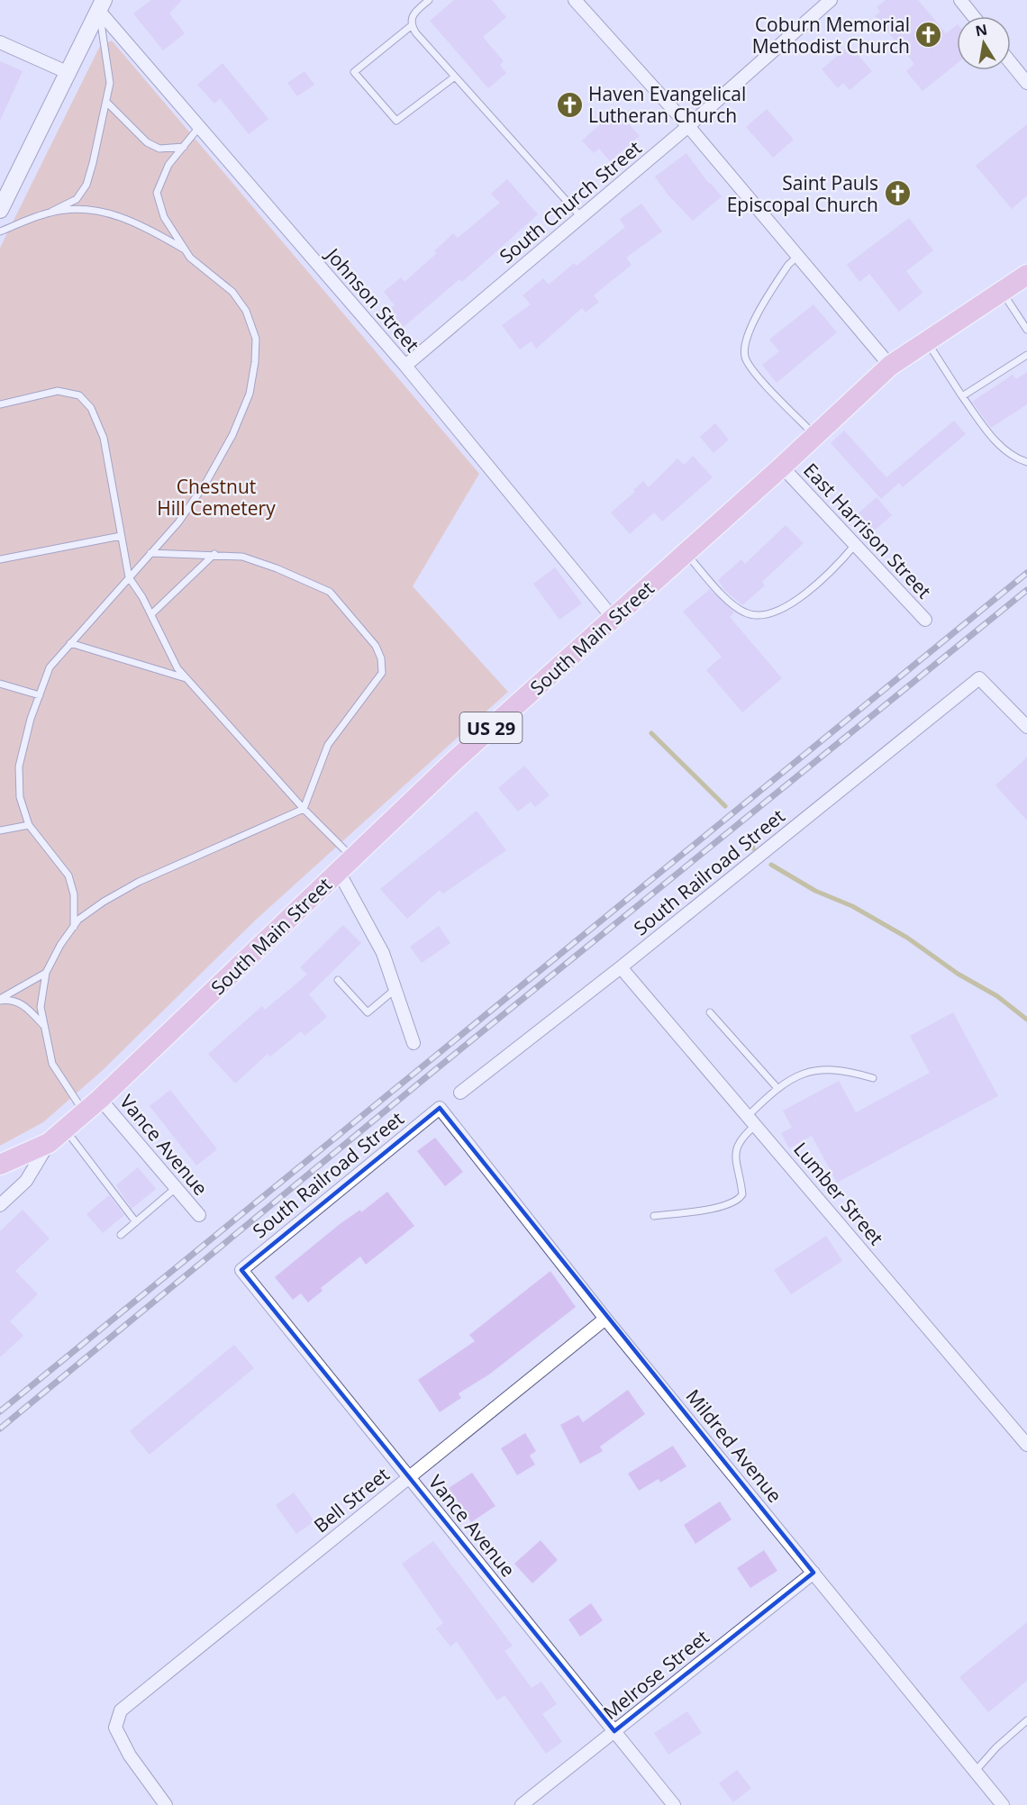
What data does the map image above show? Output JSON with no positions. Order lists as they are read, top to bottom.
{
  "streets": {
    "main road": ["South Main Street", "US 29"],
    "street": [
      "South Church Street",
      "Johnson Street",
      "East Harrison Street",
      "South Railroad Street",
      "Vance Avenue",
      "Lumber Street",
      "Mildred Avenue",
      "Bell Street",
      "Melrose Street"
    ]
  },
  "crossings": [
    ["South Church Street", "Johnson Street"],
    ["Johnson Street", "South Main Street"],
    ["East Harrison Street", "South Main Street"],
    ["South Main Street", "Vance Avenue"],
    ["South Railroad Street", "Vance Avenue"],
    ["South Railroad Street", "Lumber Street"],
    ["South Railroad Street", "Mildred Avenue"],
    ["Vance Avenue", "Bell Street"],
    ["Vance Avenue", "Melrose Street"],
    ["Mildred Avenue", "Bell Street"],
    ["Mildred Avenue", "Melrose Street"]
  ],
  "parks": ["Chestnut Hill Cemetery"],
  "places": {
    "church": ["Coburn Memorial Methodist Church", "Haven Evangelical Lutheran Church", "Saint Pauls Episcopal Church"]
  },
  "north": "top"
}
